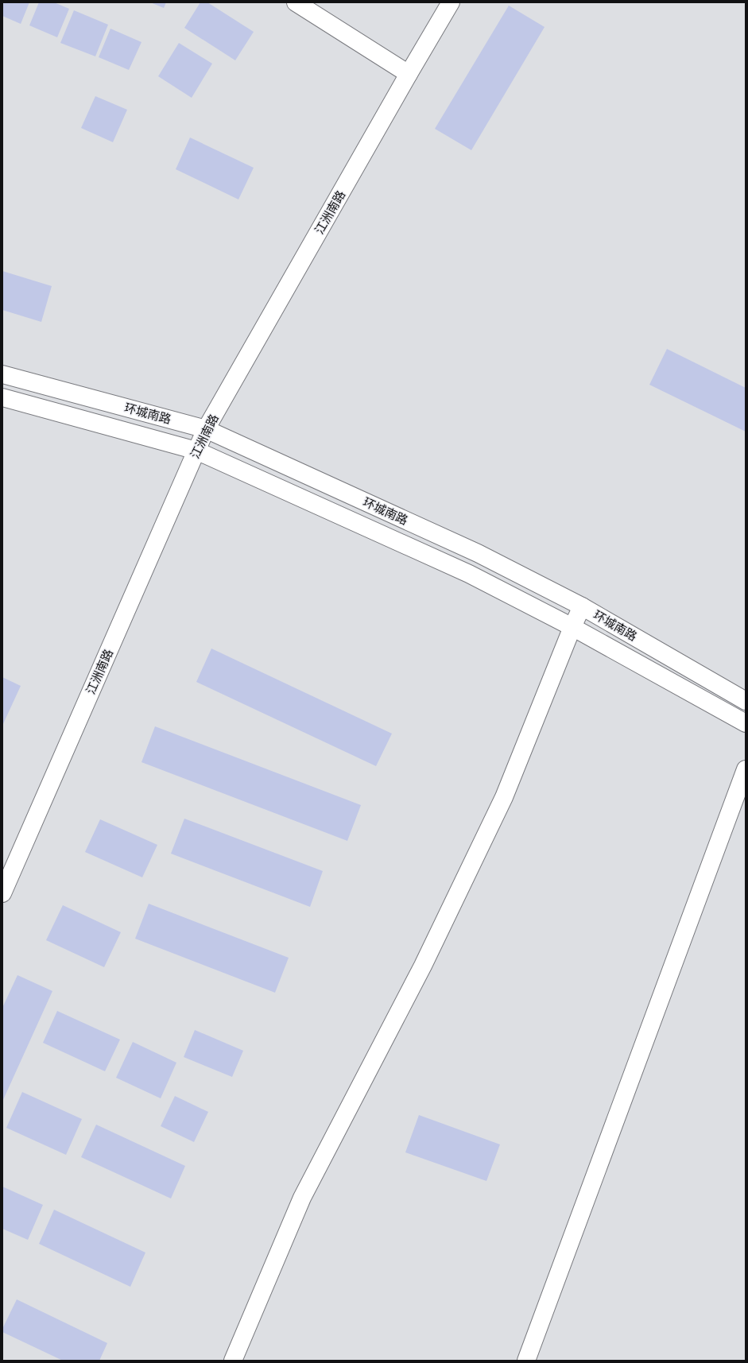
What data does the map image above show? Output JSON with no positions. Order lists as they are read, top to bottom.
{
  "streets": {
    "main road": ["江洲南路", "环城南路"]
  },
  "crossings": [
    ["江洲南路", "环城南路"]
  ]
}
